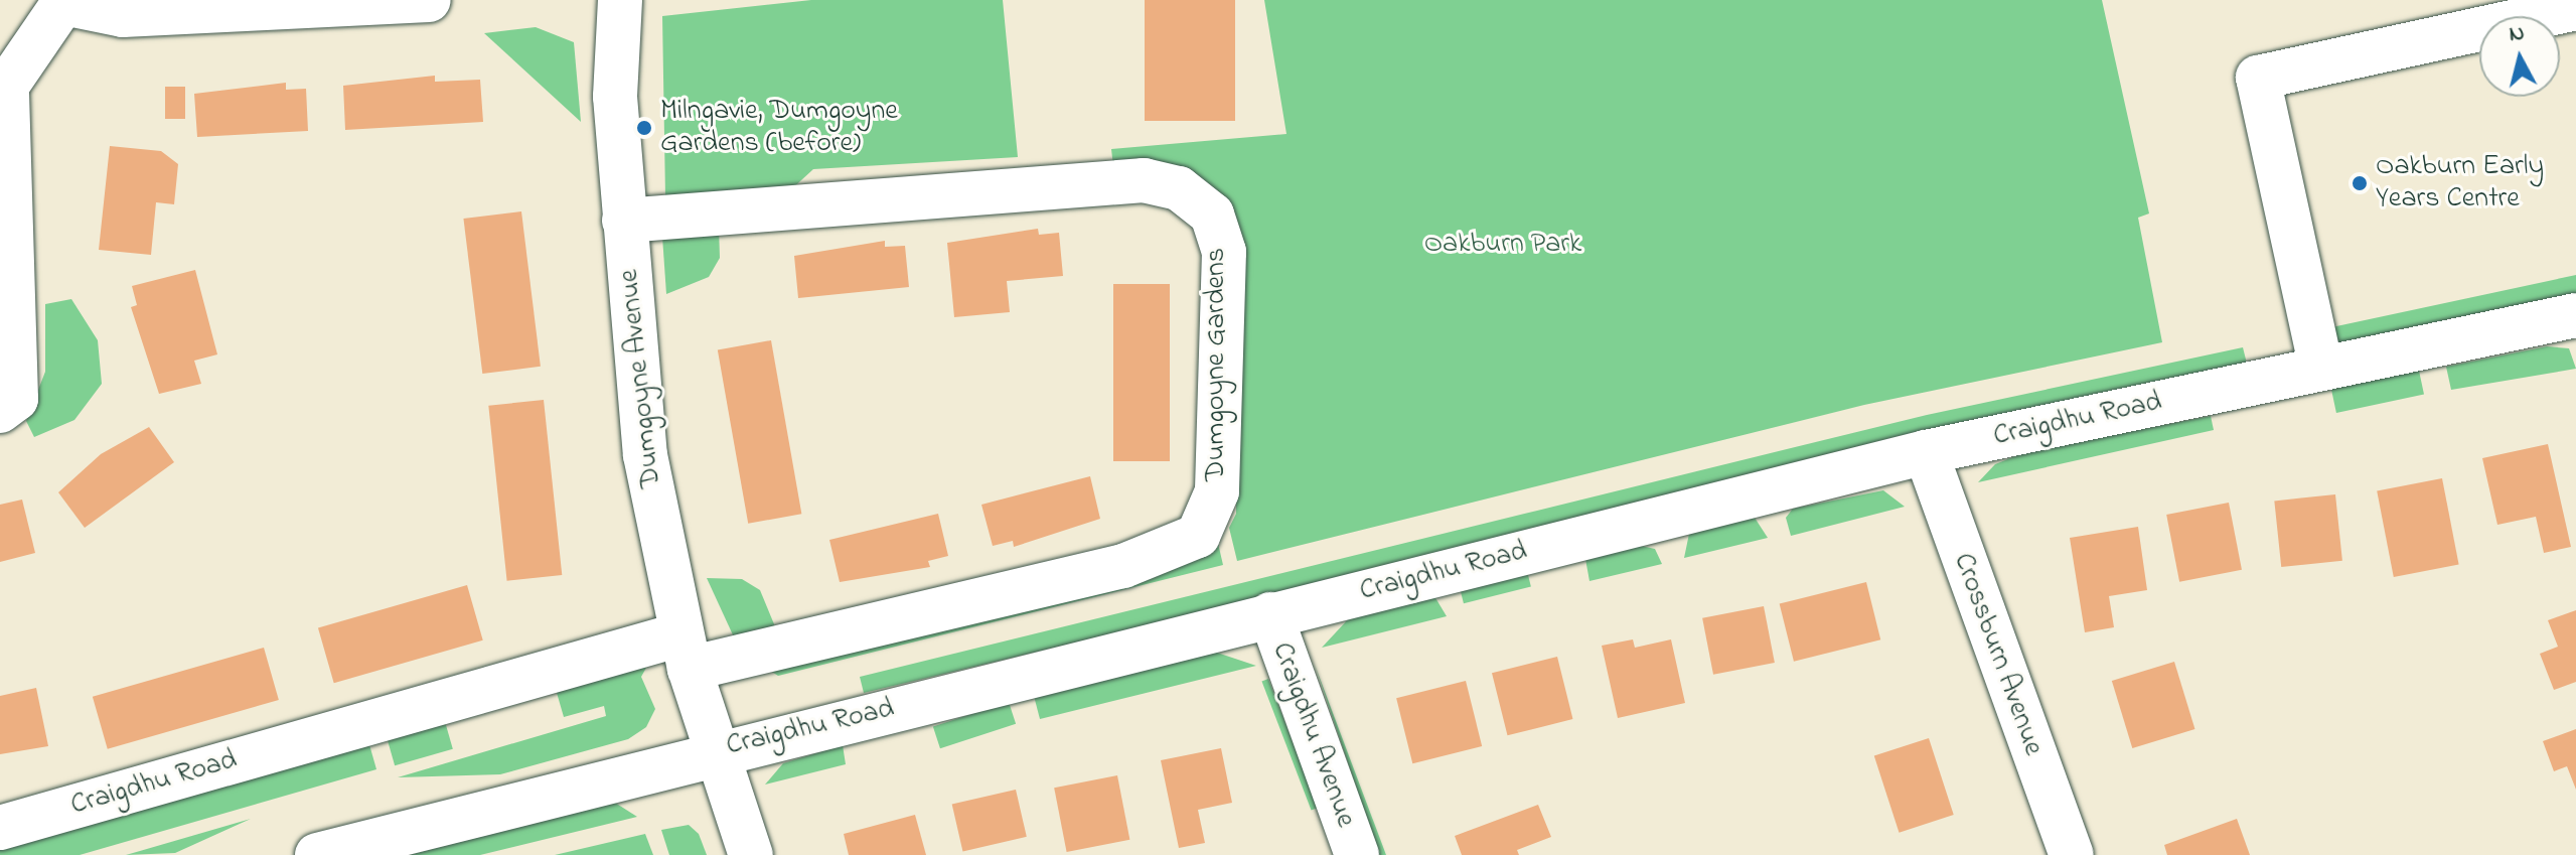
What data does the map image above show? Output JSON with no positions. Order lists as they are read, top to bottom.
{
  "streets": {
    "street": [
      "Dumgoyne Gardens",
      "Dumgoyne Avenue",
      "Craigdhu Road",
      "Crossburn Avenue",
      "Craigdhu Avenue"
    ]
  },
  "crossings": [
    ["Dumgoyne Gardens", "Dumgoyne Avenue"],
    ["Dumgoyne Gardens", "Craigdhu Road"],
    ["Dumgoyne Avenue", "Craigdhu Road"],
    ["Craigdhu Road", "Crossburn Avenue"],
    ["Craigdhu Road", "Craigdhu Avenue"]
  ],
  "parks": ["Oakburn Park"],
  "places": ["Milngavie, Dumgoyne Gardens (before)", "Oakburn Early Years Centre"],
  "north": "top"
}
